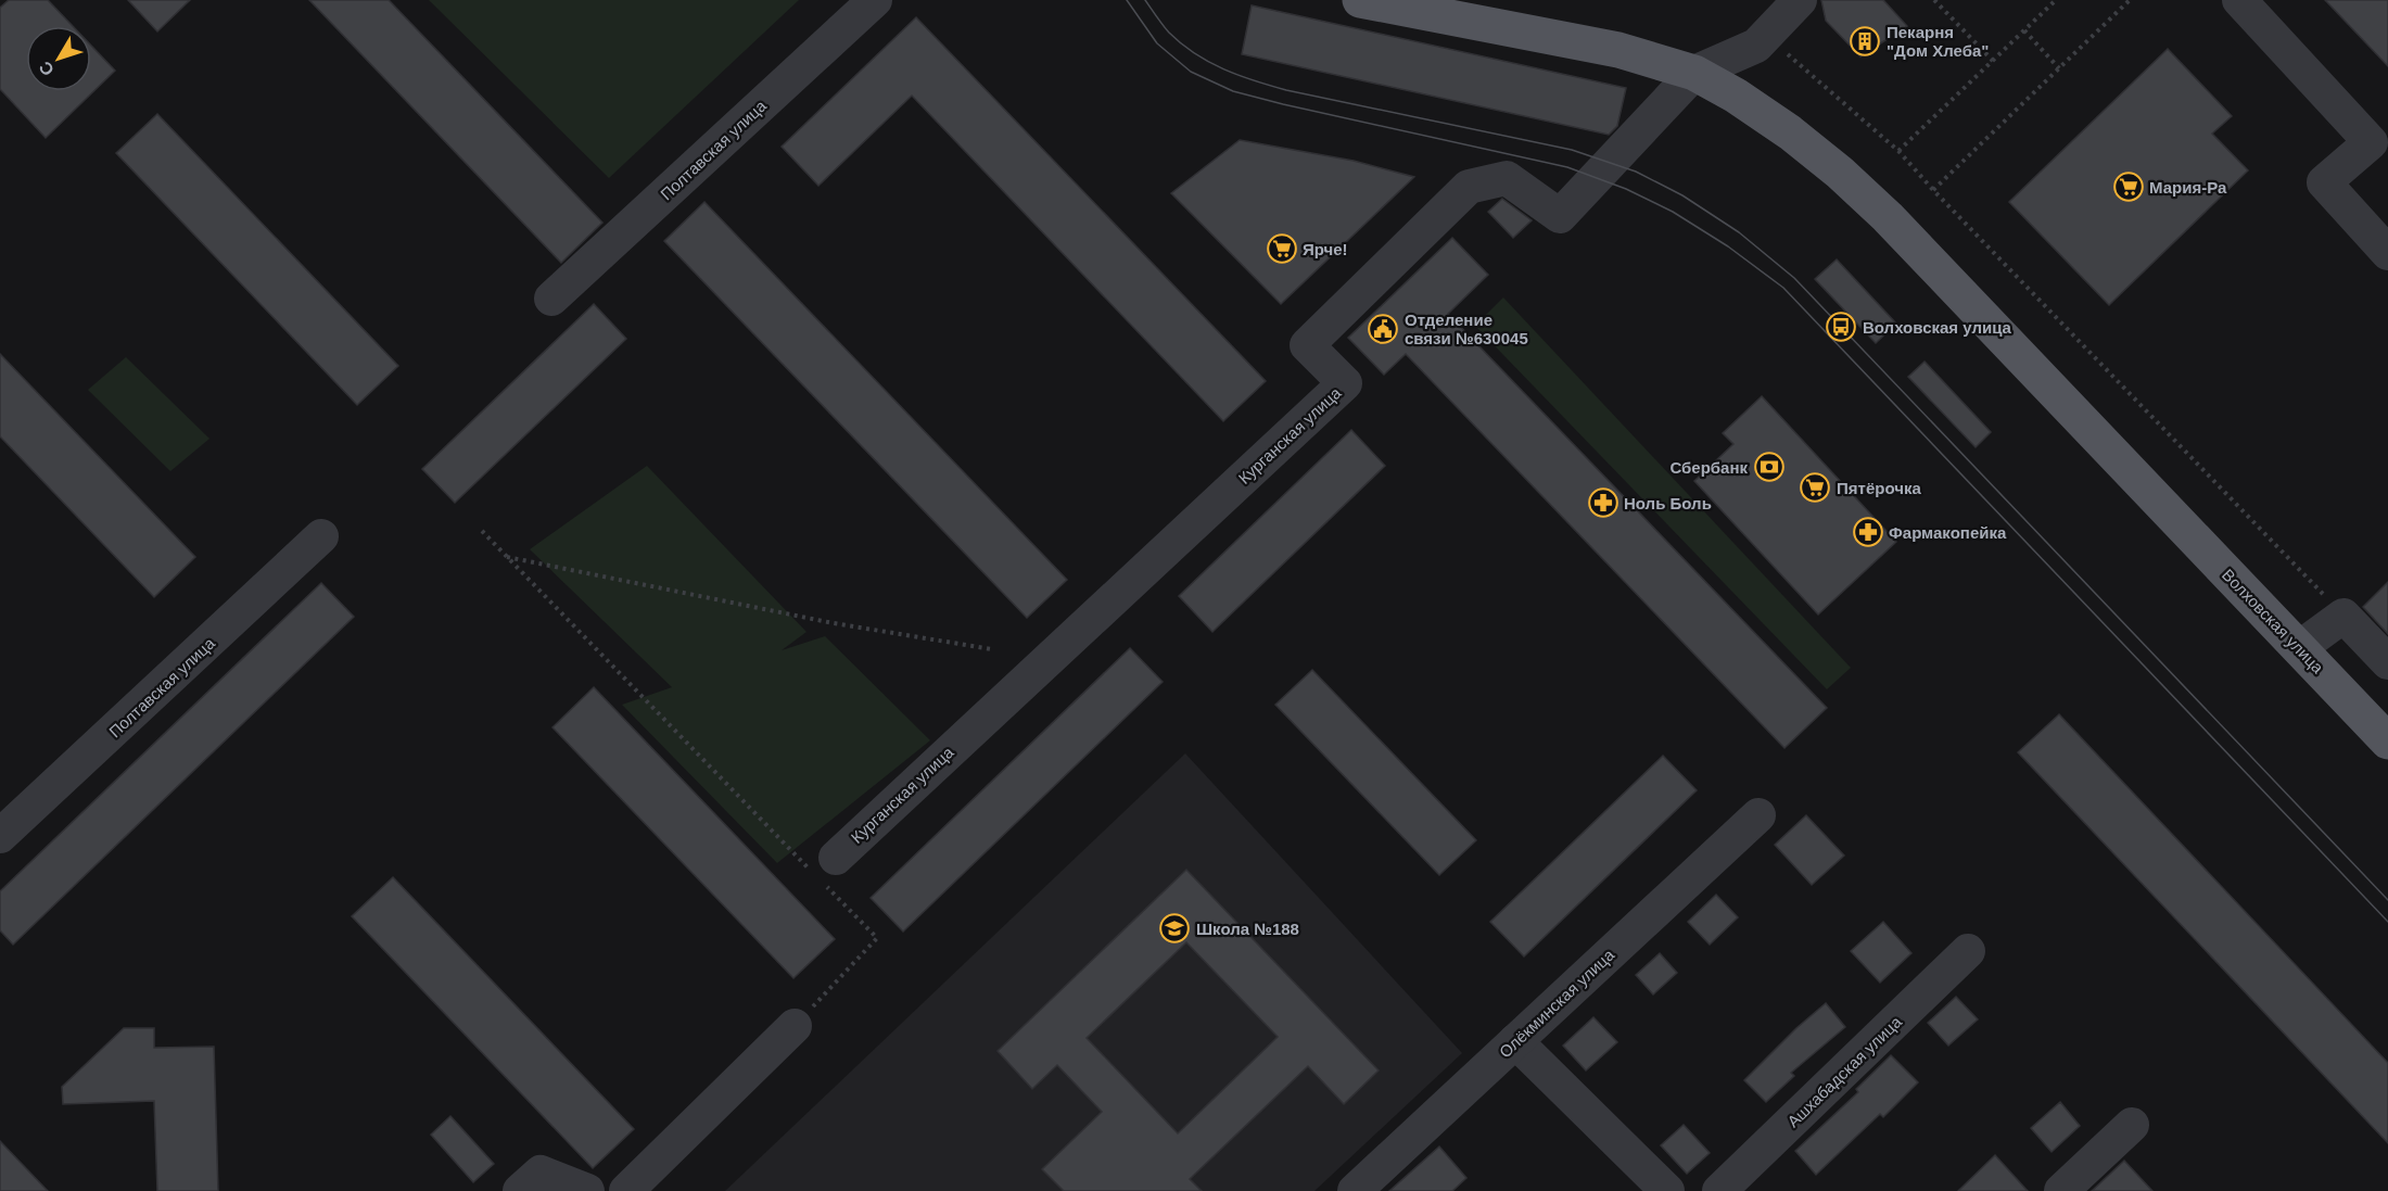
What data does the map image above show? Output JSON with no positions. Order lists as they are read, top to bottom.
{
  "streets": {
    "main road": ["Волховская улица"],
    "street": [
      "Полтавская улица",
      "Курганская улица",
      "Олёкминская улица",
      "Ашхабадская улица"
    ]
  },
  "crossings": [
    ["Курганская улица", "Волховская улица"]
  ],
  "places": {
    "building": ["Пекарня \"Дом Хлеба\""],
    "supermarket": ["Мария-Ра", "Ярче!", "Пятёрочка"],
    "bus stop": ["Волховская улица"],
    "public building": ["Отделение связи №630045"],
    "bank": ["Сбербанк"],
    "pharmacy": ["Ноль Боль", "Фармакопейка"],
    "school or university": ["Школа №188"]
  },
  "north": "bottom left"
}
